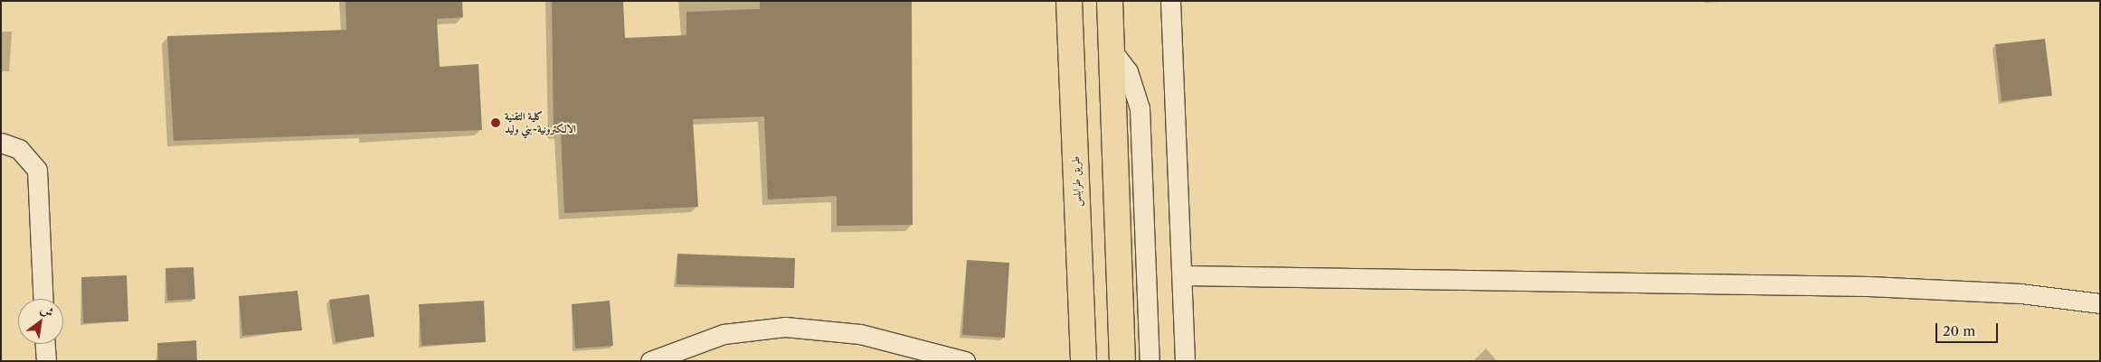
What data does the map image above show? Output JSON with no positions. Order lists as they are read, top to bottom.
{
  "streets": {
    "highway": ["طريق طرابلس"]
  },
  "places": ["كلية التقنية الالكترونية-بني وليد"],
  "scale_bar": "20 m",
  "north": "top right"
}
